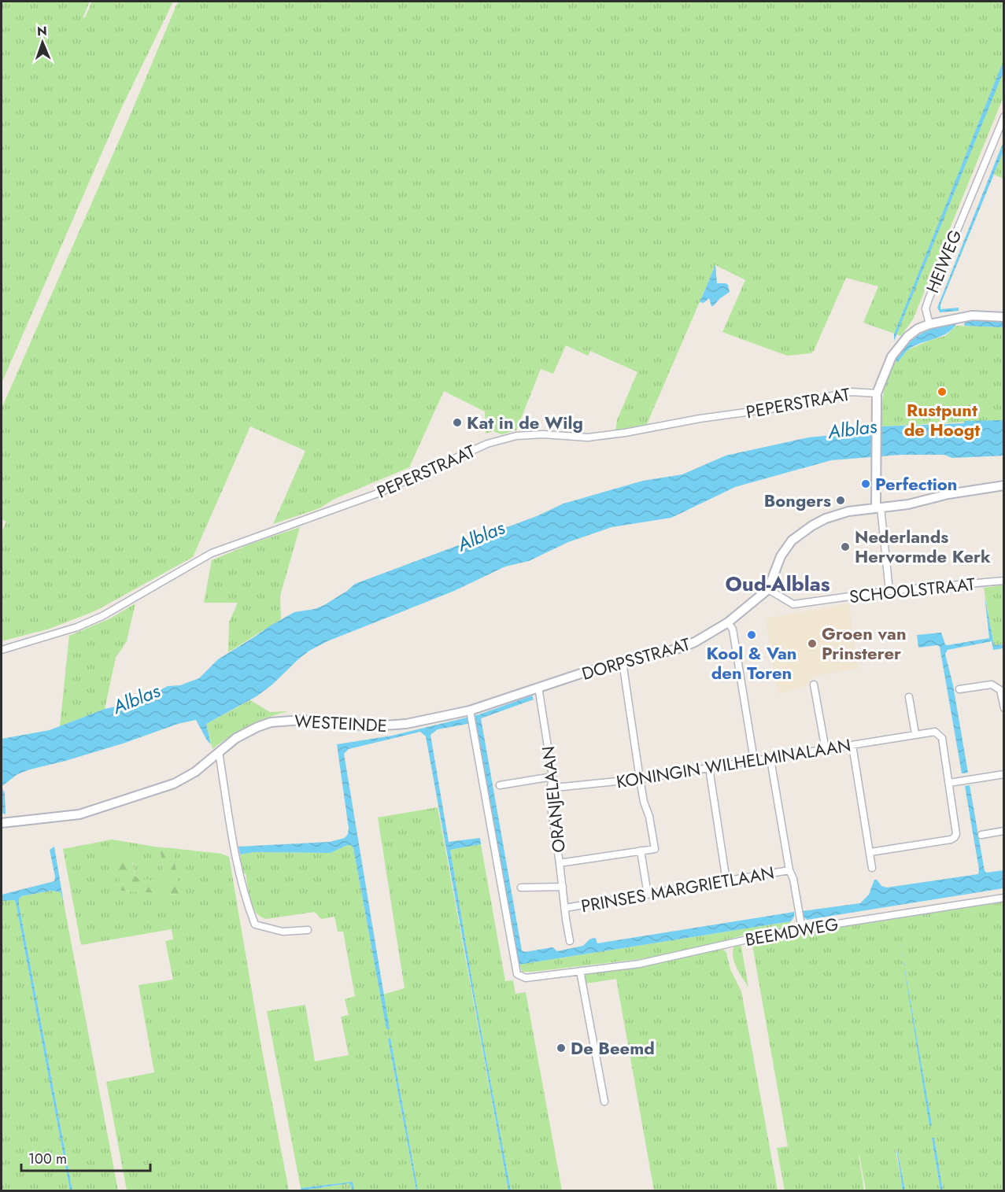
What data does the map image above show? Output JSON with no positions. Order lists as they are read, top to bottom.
{
  "streets": {
    "street": [
      "HEIWEG",
      "PEPERSTRAAT",
      "SCHOOLSTRAAT",
      "DORPSSTRAAT",
      "WESTEINDE",
      "KONINGIN WILHELMINALAAN",
      "ORANJELAAN",
      "PRINSES MARGRIETLAAN",
      "BEEMDWEG"
    ]
  },
  "crossings": [
    ["SCHOOLSTRAAT", "DORPSSTRAAT"],
    ["DORPSSTRAAT", "WESTEINDE"],
    ["DORPSSTRAAT", "ORANJELAAN"],
    ["DORPSSTRAAT", "BEEMDWEG"],
    ["WESTEINDE", "BEEMDWEG"],
    ["KONINGIN WILHELMINALAAN", "ORANJELAAN"],
    ["ORANJELAAN", "PRINSES MARGRIETLAAN"]
  ],
  "districts": ["Oud-Alblas"],
  "water": ["Alblas"],
  "places": [
    "Rustpunt de Hoogt",
    "Kat in de Wilg",
    "Perfection",
    "Bongers",
    "Nederlands Hervormde Kerk",
    "Kool & Van den Toren",
    "Groen van Prinsterer",
    "De Beemd"
  ],
  "scale_bar": "100 m",
  "north": "top"
}
